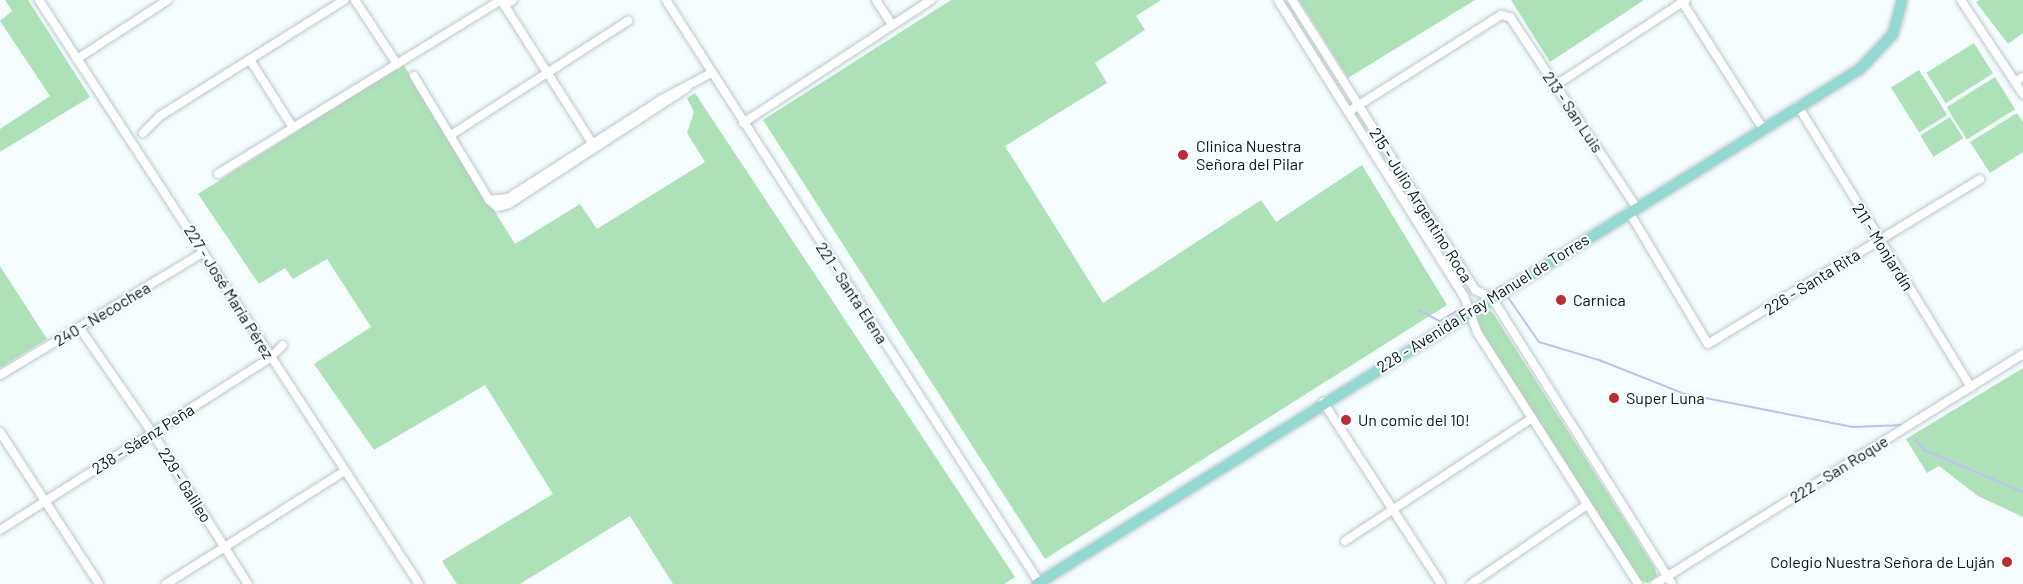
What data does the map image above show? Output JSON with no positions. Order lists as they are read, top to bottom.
{
  "streets": {
    "main road": ["228 - Avenida Fray Manuel de Torres"],
    "street": [
      "213 - San Luis",
      "215 - Julio Argentino Roca",
      "211 - Monjardín",
      "226 - Santa Rita",
      "227 - José María Pérez",
      "221 - Santa Elena",
      "240 - Necochea",
      "238 - Sáenz Peña",
      "222 - San Roque",
      "229 - Galileo"
    ]
  },
  "crossings": [
    ["213 - San Luis", "215 - Julio Argentino Roca"],
    ["213 - San Luis", "226 - Santa Rita"],
    ["213 - San Luis", "228 - Avenida Fray Manuel de Torres"],
    ["215 - Julio Argentino Roca", "228 - Avenida Fray Manuel de Torres"],
    ["215 - Julio Argentino Roca", "222 - San Roque"],
    ["211 - Monjardín", "226 - Santa Rita"],
    ["211 - Monjardín", "228 - Avenida Fray Manuel de Torres"],
    ["211 - Monjardín", "222 - San Roque"],
    ["227 - José María Pérez", "240 - Necochea"],
    ["227 - José María Pérez", "238 - Sáenz Peña"],
    ["221 - Santa Elena", "228 - Avenida Fray Manuel de Torres"],
    ["240 - Necochea", "229 - Galileo"],
    ["238 - Sáenz Peña", "229 - Galileo"]
  ],
  "places": [
    "Clinica Nuestra Señora del Pilar",
    "Carnica",
    "Super Luna",
    "Un comic del 10!",
    "Colegio Nuestra Señora de Luján"
  ]
}
